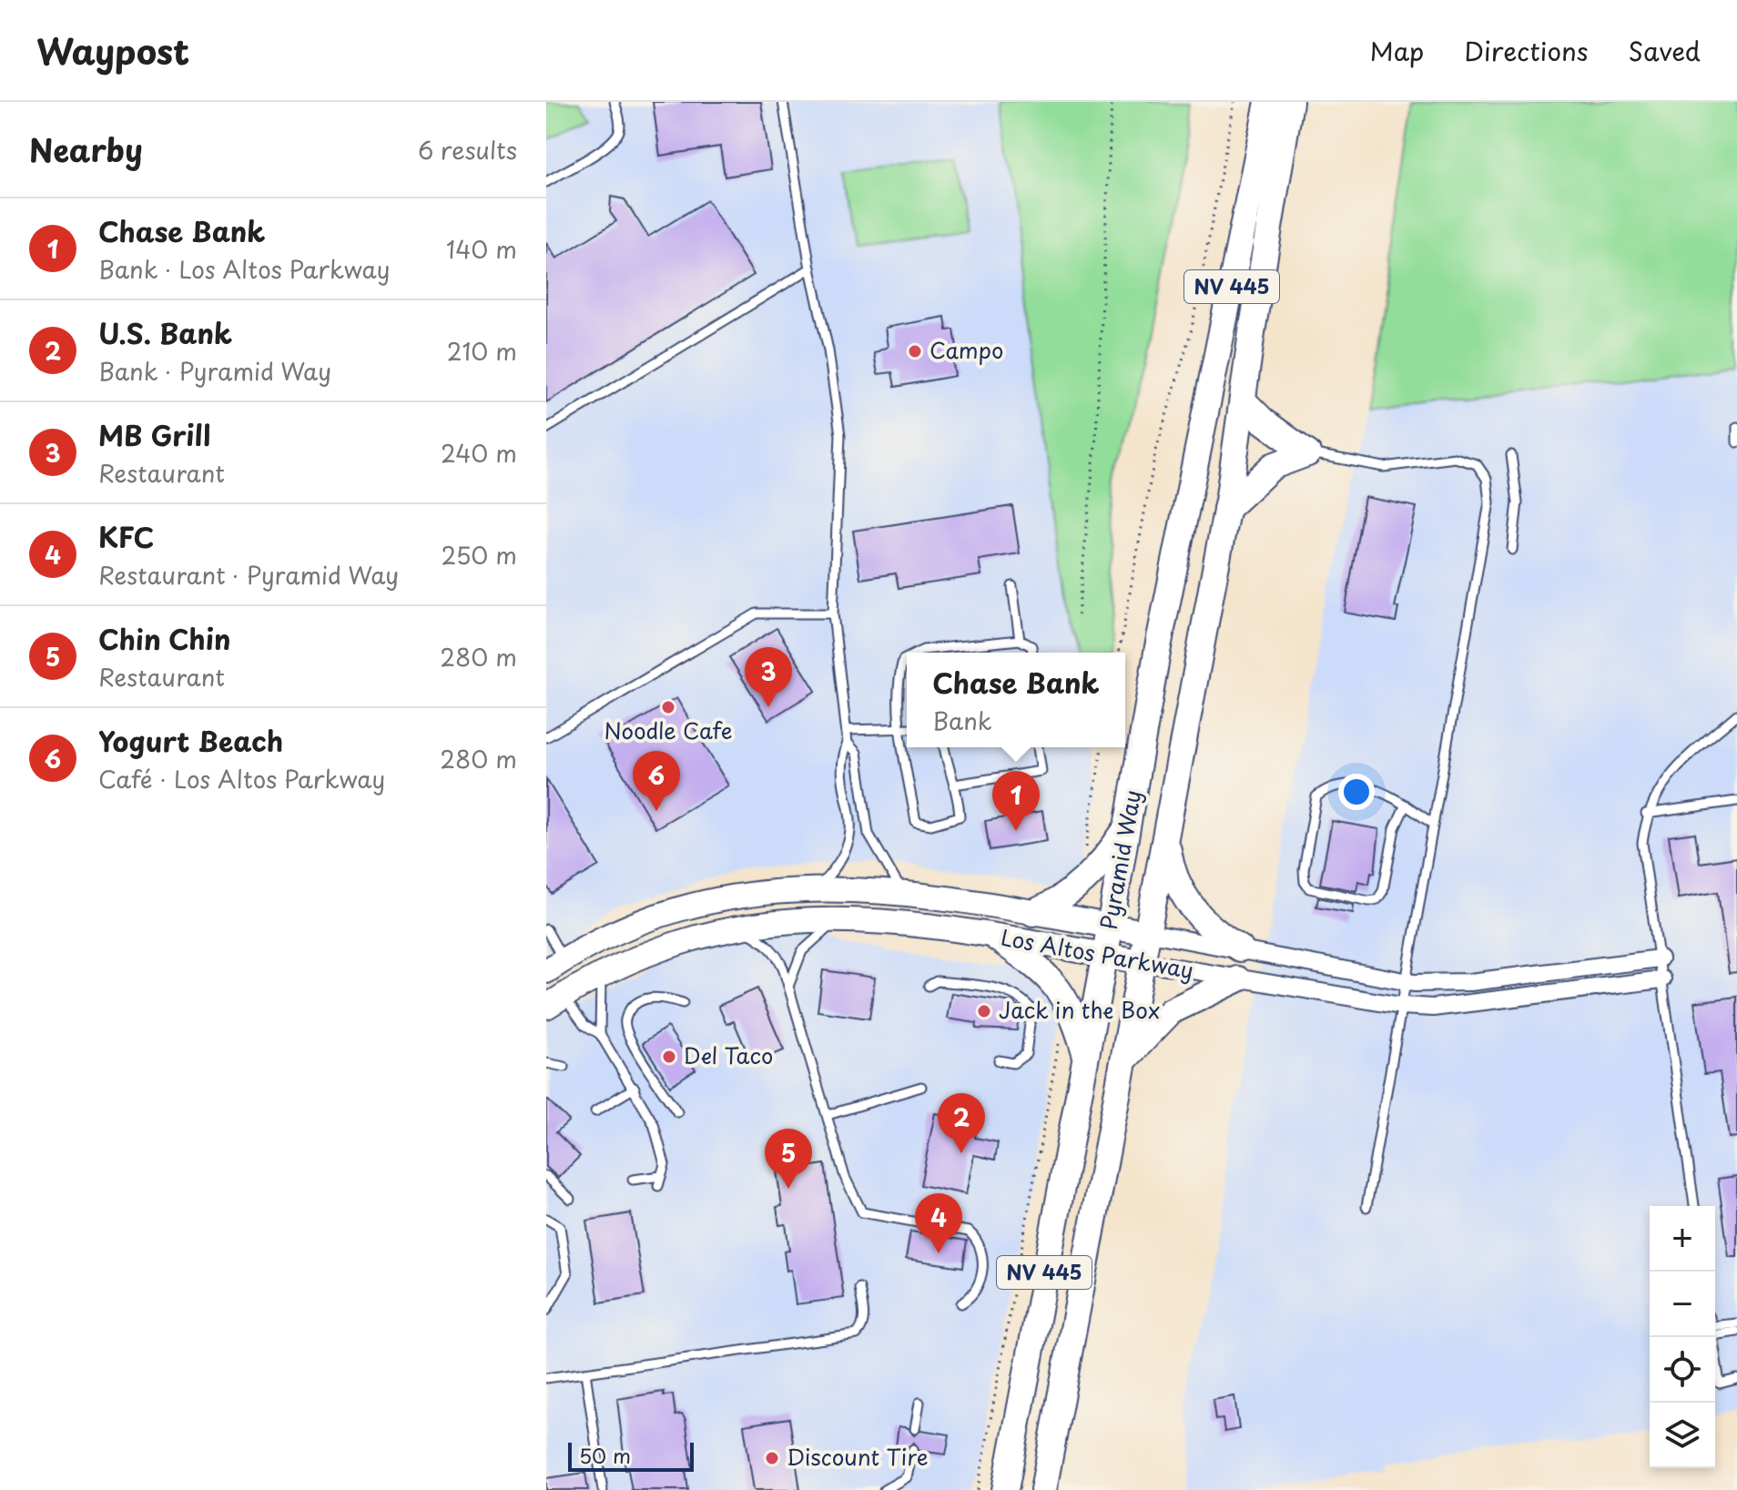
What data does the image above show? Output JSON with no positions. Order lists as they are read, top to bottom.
{
  "streets": {
    "main road": ["NV 445", "Pyramid Way", "Los Altos Parkway"]
  },
  "crossings": [
    ["Pyramid Way", "Los Altos Parkway"]
  ],
  "places": [
    "Campo",
    "Noodle Cafe",
    "Jack in the Box",
    "Del Taco",
    "Discount Tire"
  ],
  "scale_bar": "50 m",
  "page": {
    "header": "Waypost",
    "nav": ["Map", "Directions", "Saved"],
    "heading": ["Nearby", "6 results"],
    "list": [
      {
        "mark": "1",
        "name": "Chase Bank",
        "note": "Bank · Los Altos Parkway",
        "value": "140 m"
      },
      {
        "mark": "2",
        "name": "U.S. Bank",
        "note": "Bank · Pyramid Way",
        "value": "210 m"
      },
      {
        "mark": "3",
        "name": "MB Grill",
        "note": "Restaurant",
        "value": "240 m"
      },
      {
        "mark": "4",
        "name": "KFC",
        "note": "Restaurant · Pyramid Way",
        "value": "250 m"
      },
      {
        "mark": "5",
        "name": "Chin Chin",
        "note": "Restaurant",
        "value": "280 m"
      },
      {
        "mark": "6",
        "name": "Yogurt Beach",
        "note": "Café · Los Altos Parkway",
        "value": "280 m"
      }
    ],
    "pins": [
      "3",
      "6",
      "1",
      "2",
      "5",
      "4"
    ],
    "popup": ["Chase Bank", "Bank"],
    "map_buttons": ["+", "−"],
    "scale": "50 m"
  }
}
